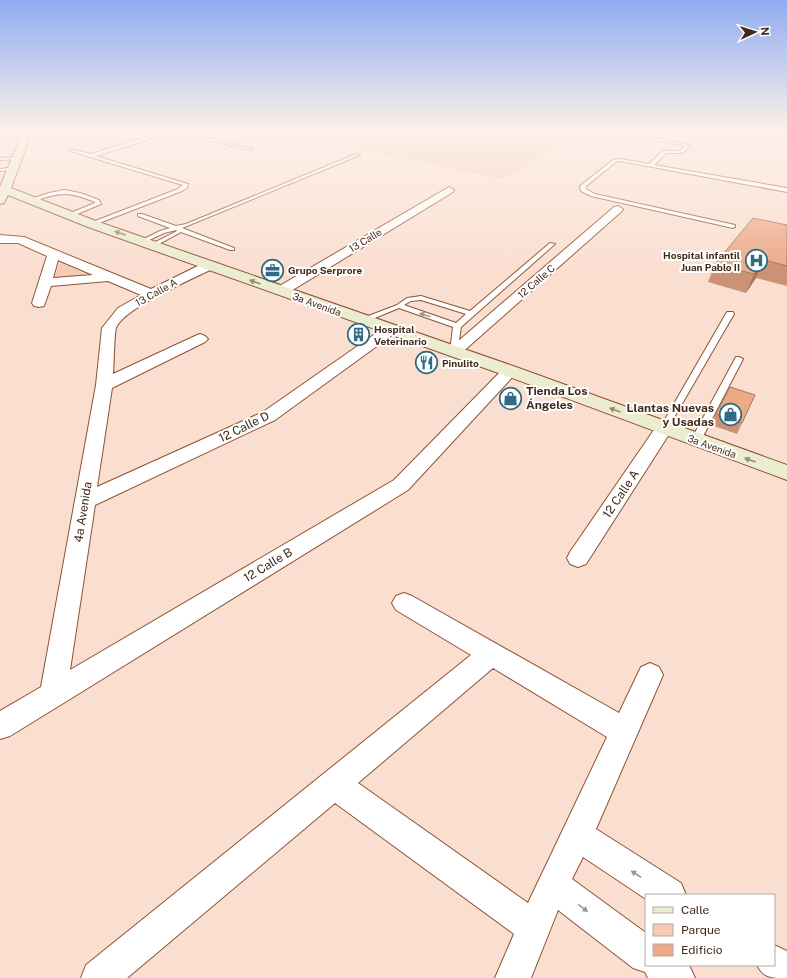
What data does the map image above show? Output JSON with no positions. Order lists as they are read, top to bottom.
{
  "streets": {
    "main road": ["3a Avenida"],
    "street": [
      "13 Calle",
      "12 Calle C",
      "13 Calle A",
      "12 Calle D",
      "12 Calle A",
      "4a Avenida",
      "12 Calle B"
    ]
  },
  "crossings": [
    ["13 Calle", "3a Avenida"],
    ["12 Calle C", "3a Avenida"],
    ["13 Calle A", "3a Avenida"],
    ["13 Calle A", "4a Avenida"],
    ["3a Avenida", "12 Calle D"],
    ["3a Avenida", "12 Calle A"],
    ["3a Avenida", "12 Calle B"],
    ["12 Calle D", "4a Avenida"],
    ["4a Avenida", "12 Calle B"]
  ],
  "one_way": ["3a Avenida"],
  "places": {
    "hospital": ["Hospital infantil Juan Pablo II"],
    "office": ["Grupo Serprore"],
    "building": ["Hospital Veterinario"],
    "restaurant": ["Pinulito"],
    "shop": ["Tienda Los Ángeles", "Llantas Nuevas y Usadas"]
  },
  "legend": ["Calle", "Parque", "Edificio"],
  "north": "right"
}
